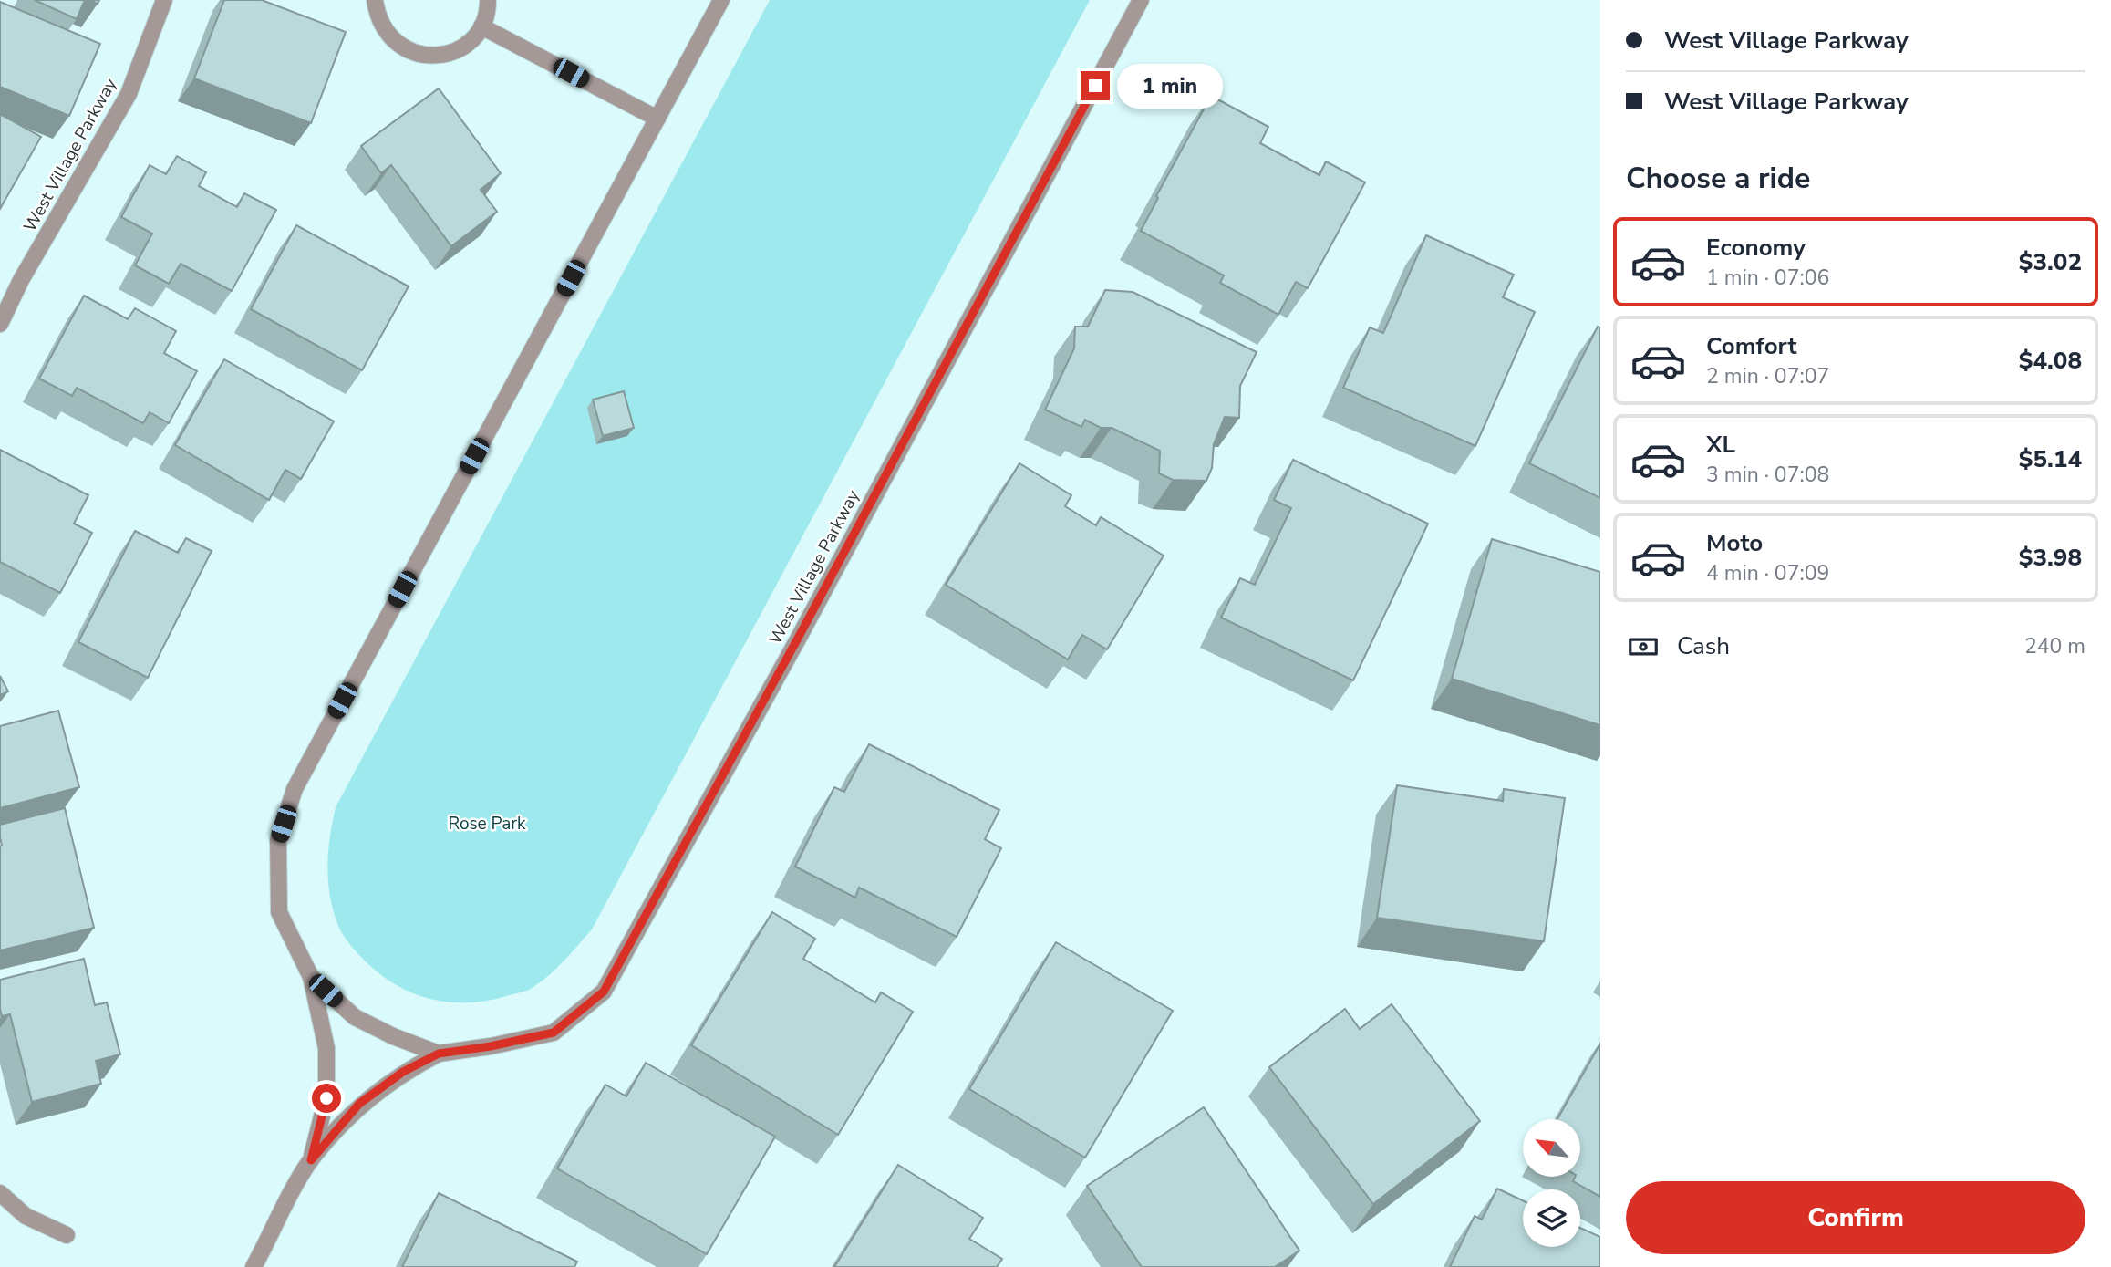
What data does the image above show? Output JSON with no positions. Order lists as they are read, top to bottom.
{
  "streets": {
    "street": ["West Village Parkway"]
  },
  "parks": ["Rose Park"],
  "north": "top left",
  "page": {
    "banner": ["West Village Parkway", "West Village Parkway"],
    "bubble": "1 min",
    "heading": "Choose a ride",
    "list": [
      {
        "name": "Economy",
        "note": "1 min · 07:06",
        "value": "$3.02"
      },
      {
        "name": "Comfort",
        "note": "2 min · 07:07",
        "value": "$4.08"
      },
      {
        "name": "XL",
        "note": "3 min · 07:08",
        "value": "$5.14"
      },
      {
        "name": "Moto",
        "note": "4 min · 07:09",
        "value": "$3.98"
      }
    ],
    "pay": ["Cash", "240 m"],
    "buttons": "Confirm"
  }
}
